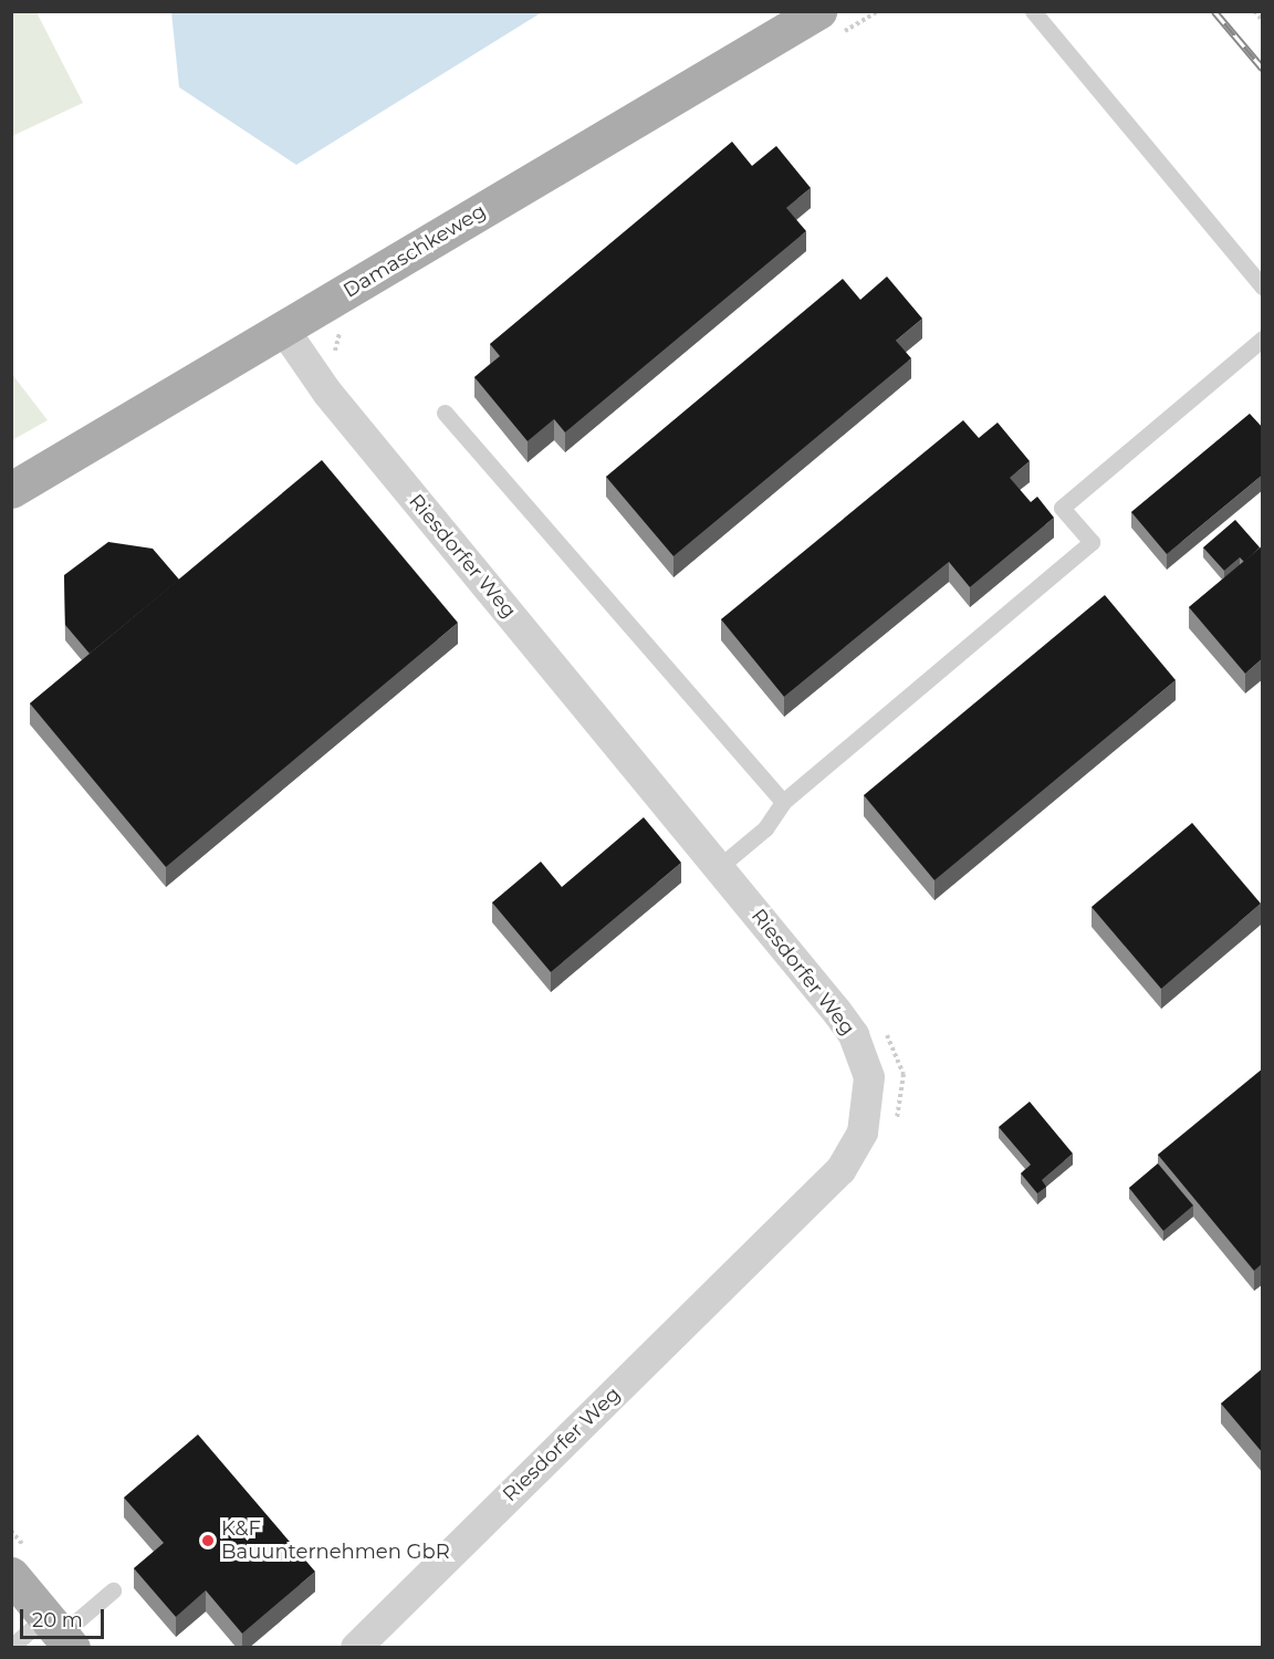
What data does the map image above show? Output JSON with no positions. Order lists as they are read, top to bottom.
{
  "streets": {
    "main road": ["Damaschkeweg"],
    "street": ["Riesdorfer Weg"]
  },
  "crossings": [
    ["Damaschkeweg", "Riesdorfer Weg"]
  ],
  "places": ["K&F Bauunternehmen GbR"],
  "scale_bar": "20 m"
}
